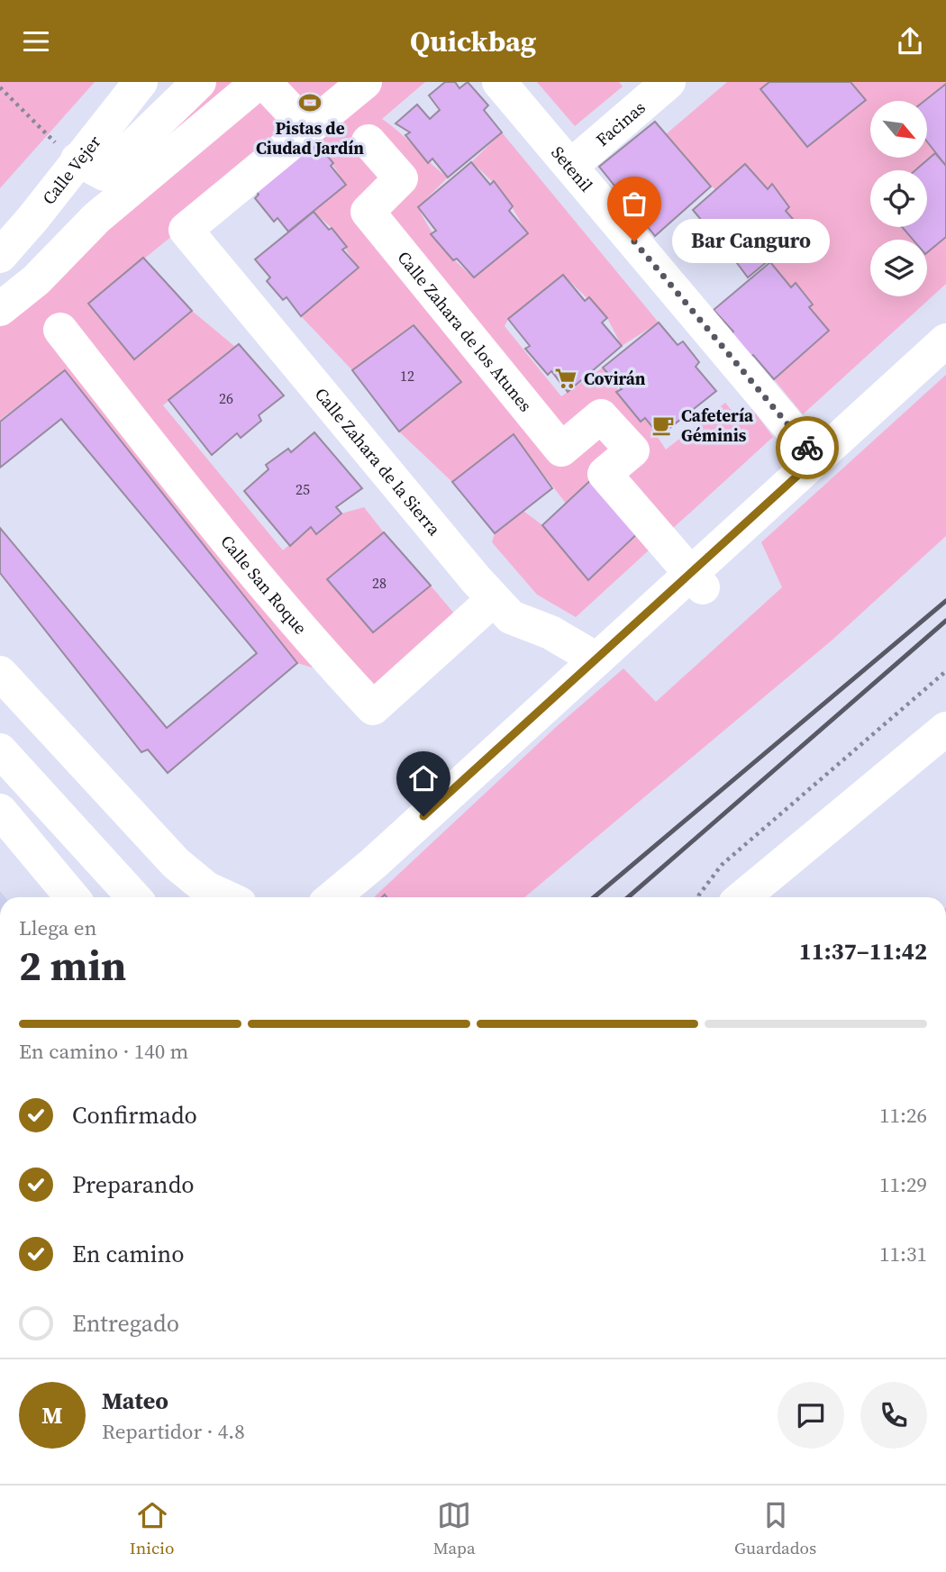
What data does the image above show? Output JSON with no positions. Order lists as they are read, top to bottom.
{
  "streets": {
    "street": [
      "Facinas",
      "Setenil",
      "Calle Vejer",
      "Calle Zahara de los Atunes",
      "Calle Zahara de la Sierra",
      "Calle San Roque"
    ]
  },
  "crossings": [
    ["Facinas", "Setenil"],
    ["Calle Zahara de la Sierra", "Calle San Roque"]
  ],
  "places": {
    "sports": ["Pistas de Ciudad Jardín"],
    "other": ["Bar Canguro"],
    "supermarket": ["Covirán"],
    "cafe": ["Cafetería Géminis"]
  },
  "house_numbers": [
    "12",
    "26",
    "25",
    "28"
  ],
  "north": "bottom right",
  "page": {
    "header": "Quickbag",
    "bubble": "Bar Canguro",
    "heading": ["2 min", "Llega en", "11:37–11:42"],
    "panel": ["Mateo", "Repartidor · 4.8"],
    "bar": "En camino · 140 m",
    "list": [
      ["Confirmado", "11:26"],
      ["Preparando", "11:29"],
      ["En camino", "11:31"],
      "Entregado"
    ],
    "round": "M",
    "tabs": ["Inicio", "Mapa", "Guardados"]
  }
}
